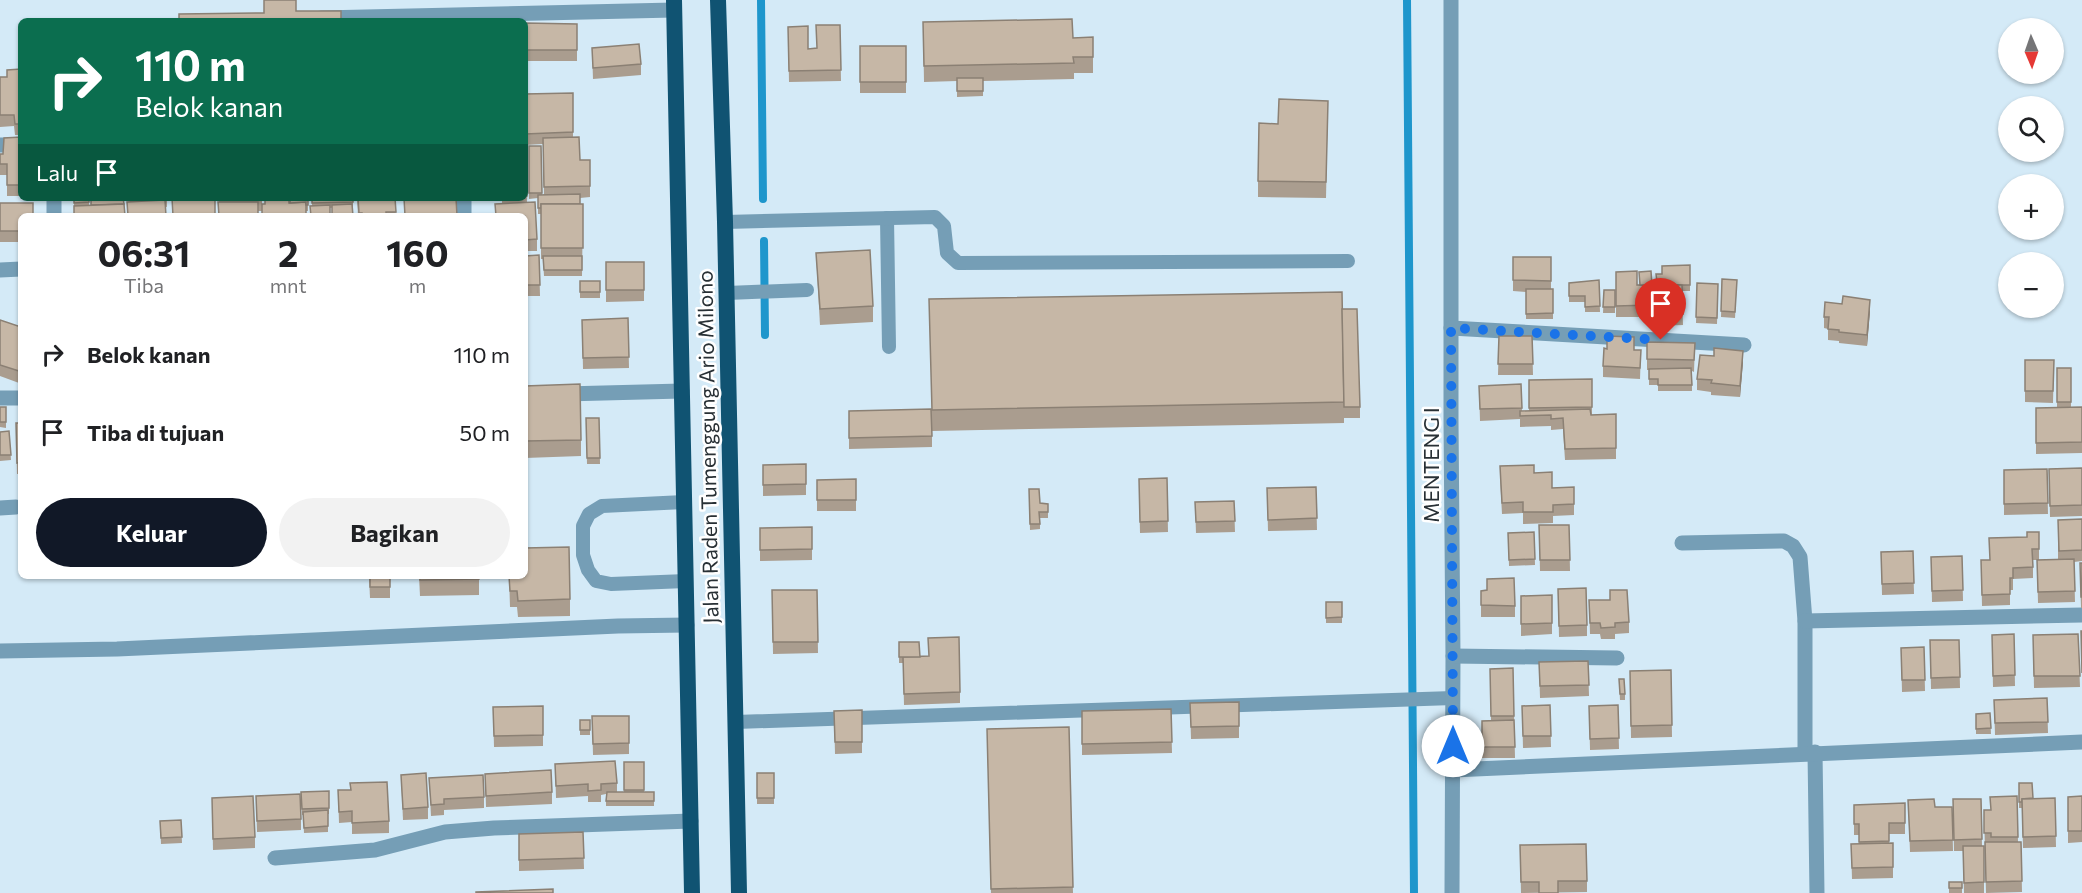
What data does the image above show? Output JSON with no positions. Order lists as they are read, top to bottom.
{
  "streets": {
    "highway": ["Jalan Raden Tumenggung Ario Milono"],
    "street": ["MENTENG I"]
  },
  "north": "bottom",
  "page": {
    "map_buttons": ["+", "−"],
    "turn": ["110 m", "Belok kanan"],
    "then": "Lalu",
    "eta": [
      "06:31",
      "Tiba",
      "2",
      "mnt",
      "160",
      "m"
    ],
    "list": [
      {
        "name": "Belok kanan",
        "value": "110 m"
      },
      {
        "name": "Tiba di tujuan",
        "value": "50 m"
      }
    ],
    "buttons": ["Keluar", "Bagikan"]
  }
}
